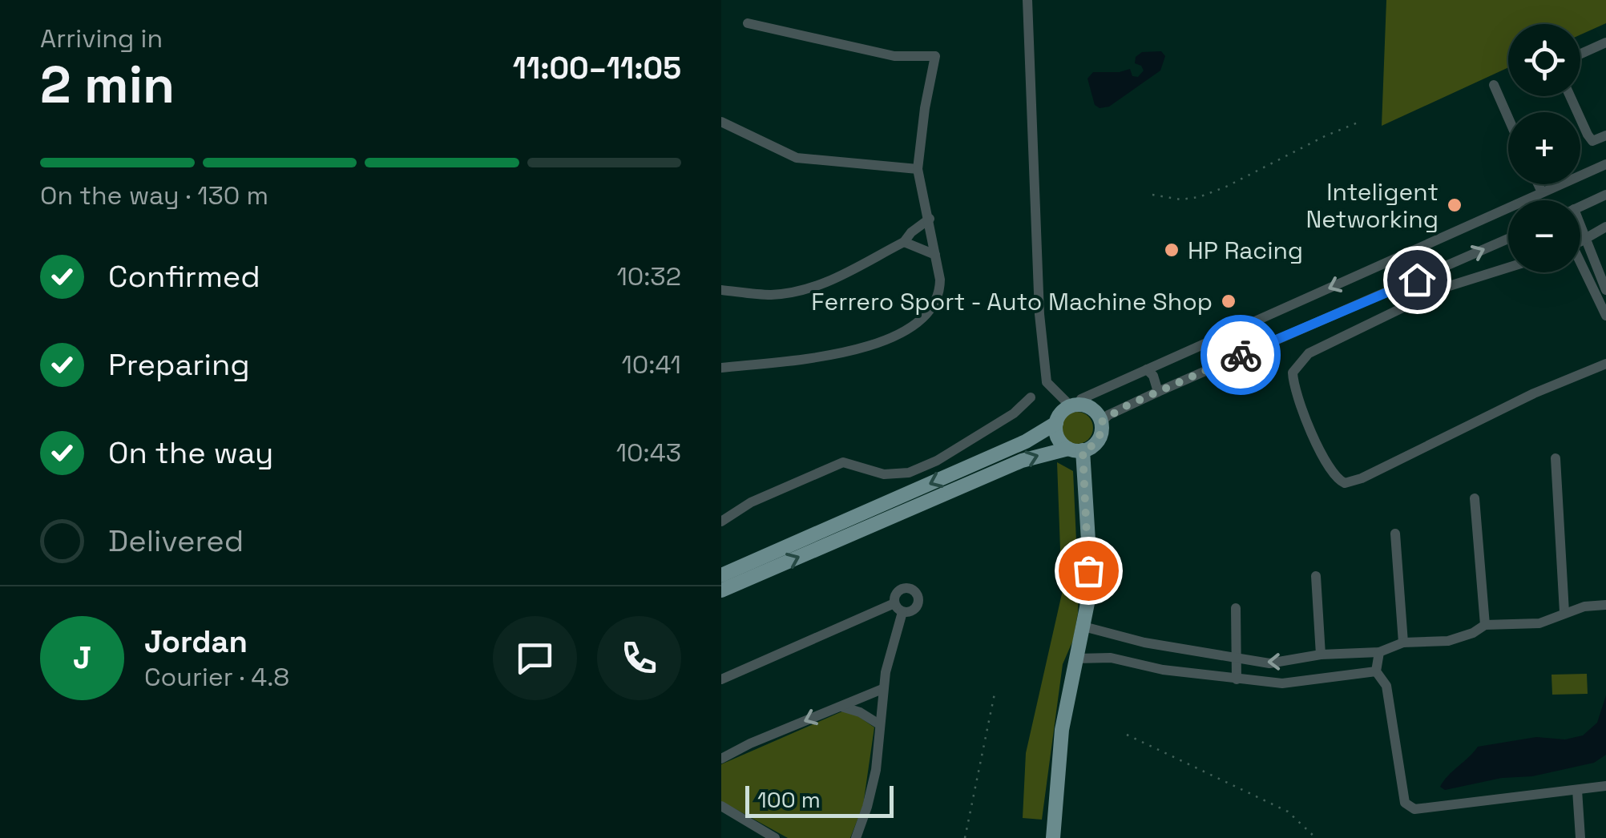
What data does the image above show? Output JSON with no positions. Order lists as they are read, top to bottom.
{
  "places": ["Inteligent Networking", "HP Racing", "Ferrero Sport - Auto Machine Shop"],
  "scale_bar": "100 m",
  "page": {
    "heading": ["2 min", "Arriving in", "11:00–11:05"],
    "panel": ["Jordan", "Courier · 4.8"],
    "map_buttons": ["+", "−"],
    "bar": "On the way · 130 m",
    "list": [
      ["Confirmed", "10:32"],
      ["Preparing", "10:41"],
      ["On the way", "10:43"],
      "Delivered"
    ],
    "round": "J",
    "scale": "100 m"
  }
}
